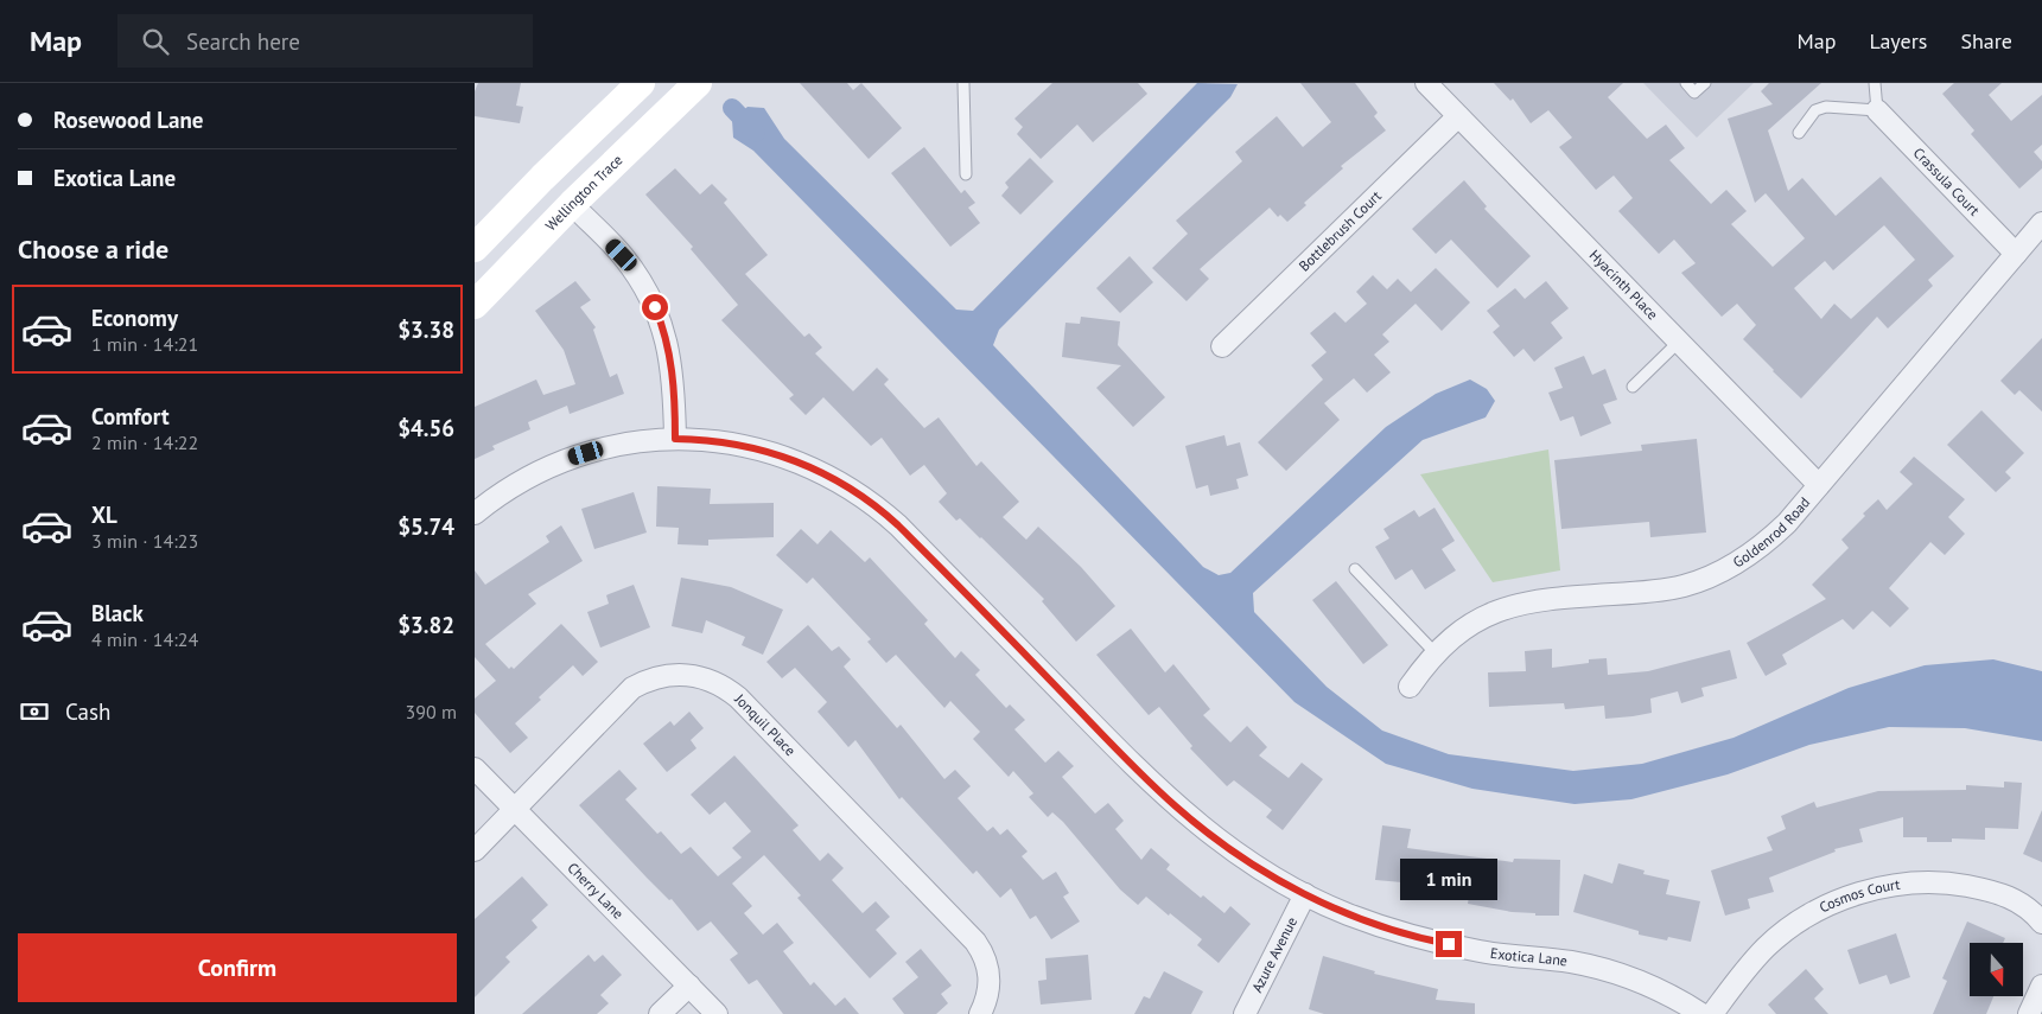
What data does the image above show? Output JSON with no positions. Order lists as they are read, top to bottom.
{
  "streets": {
    "street": [
      "Crassula Court",
      "Wellington Trace",
      "Bottlebrush Court",
      "Hyacinth Place",
      "Goldenrod Road",
      "Jonquil Place",
      "Cherry Lane",
      "Cosmos Court",
      "Azure Avenue",
      "Exotica Lane"
    ]
  },
  "crossings": [
    ["Crassula Court", "Goldenrod Road"],
    ["Bottlebrush Court", "Hyacinth Place"],
    ["Hyacinth Place", "Goldenrod Road"],
    ["Jonquil Place", "Cherry Lane"],
    ["Azure Avenue", "Exotica Lane"]
  ],
  "north": "bottom",
  "page": {
    "header": "Map",
    "search": "Search here",
    "nav": ["Map", "Layers", "Share"],
    "banner": ["Rosewood Lane", "Exotica Lane"],
    "heading": "Choose a ride",
    "list": [
      {
        "name": "Economy",
        "note": "1 min · 14:21",
        "value": "$3.38"
      },
      {
        "name": "Comfort",
        "note": "2 min · 14:22",
        "value": "$4.56"
      },
      {
        "name": "XL",
        "note": "3 min · 14:23",
        "value": "$5.74"
      },
      {
        "name": "Black",
        "note": "4 min · 14:24",
        "value": "$3.82"
      }
    ],
    "pay": ["Cash", "390 m"],
    "bubble": "1 min",
    "buttons": "Confirm"
  }
}
